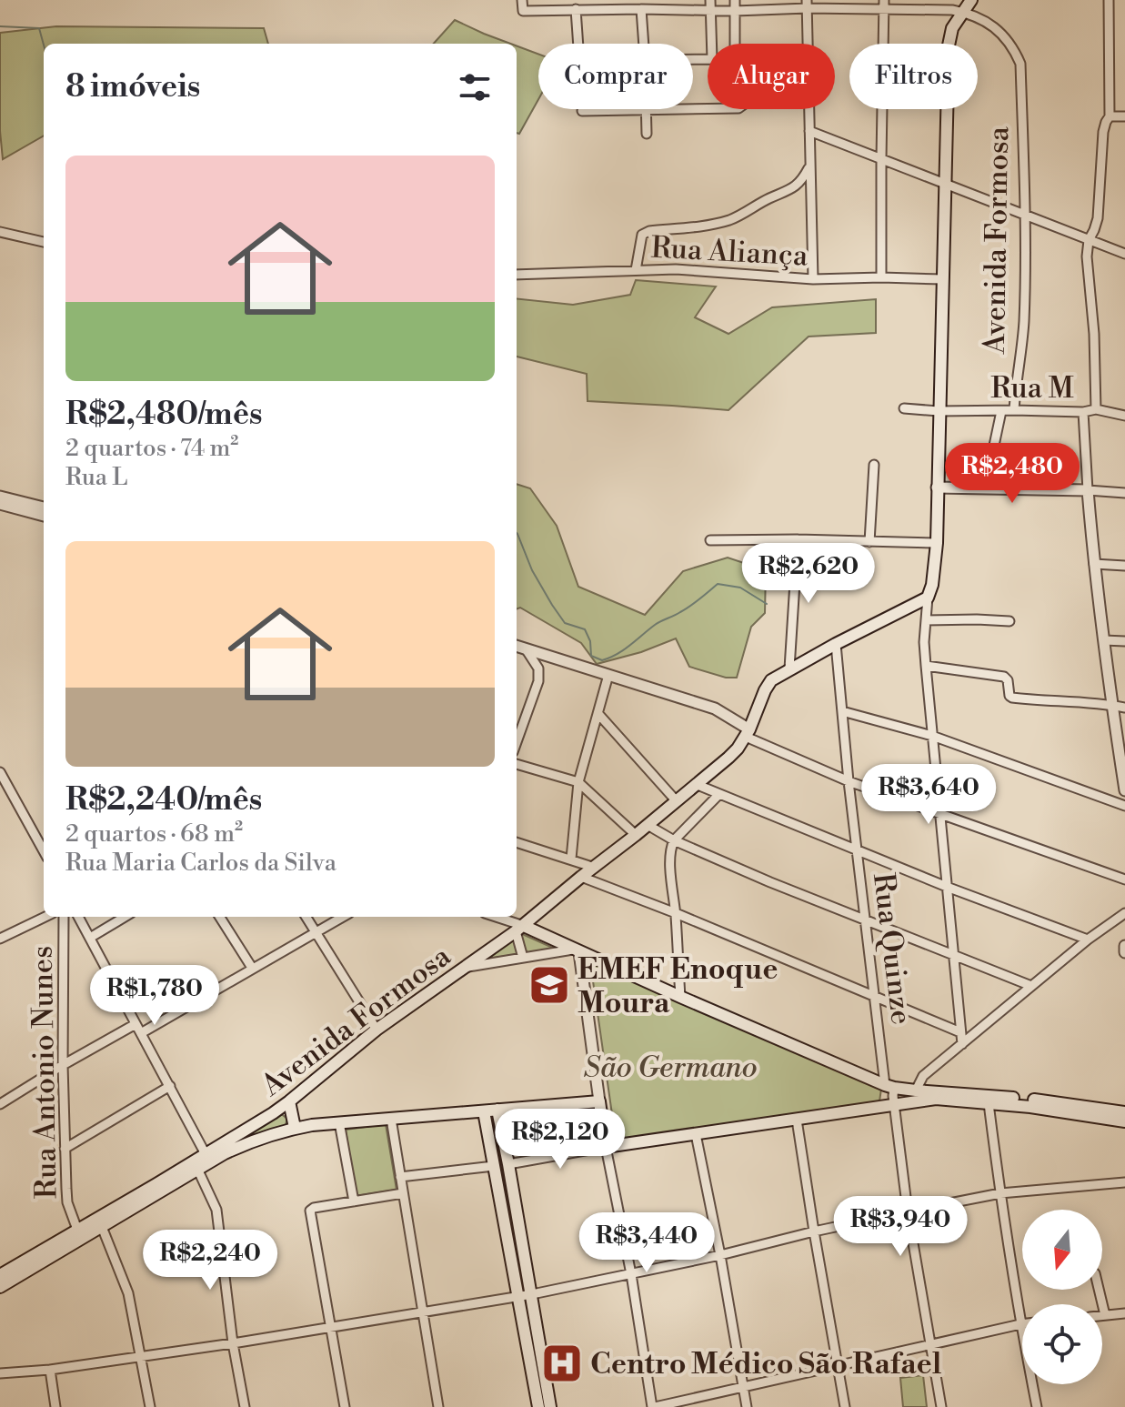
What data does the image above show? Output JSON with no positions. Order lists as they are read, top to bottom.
{
  "streets": {
    "main road": ["Avenida Formosa"],
    "street": [
      "Rua Aliança",
      "Rua M",
      "Rua Quinze",
      "Rua Antonio Nunes"
    ]
  },
  "crossings": [
    ["Avenida Formosa", "Rua Aliança"],
    ["Avenida Formosa", "Rua M"],
    ["Avenida Formosa", "Rua Quinze"],
    ["Avenida Formosa", "Rua Antonio Nunes"]
  ],
  "parks": ["São Germano"],
  "places": {
    "school or university": ["EMEF Enoque Moura"],
    "hospital": ["Centro Médico São Rafael"]
  },
  "north": "bottom",
  "page": {
    "chip": ["Comprar", "Alugar", "Filtros"],
    "heading": "8 imóveis",
    "list": [
      {
        "name": "R$2,480/mês",
        "note": "2 quartos · 74 m² · Rua L"
      },
      {
        "name": "R$2,240/mês",
        "note": "2 quartos · 68 m² · Rua Maria Carlos da Silva"
      }
    ],
    "price": [
      "R$2,480",
      "R$2,620",
      "R$3,640",
      "R$1,780",
      "R$2,120",
      "R$3,940",
      "R$3,440",
      "R$2,240"
    ]
  }
}
